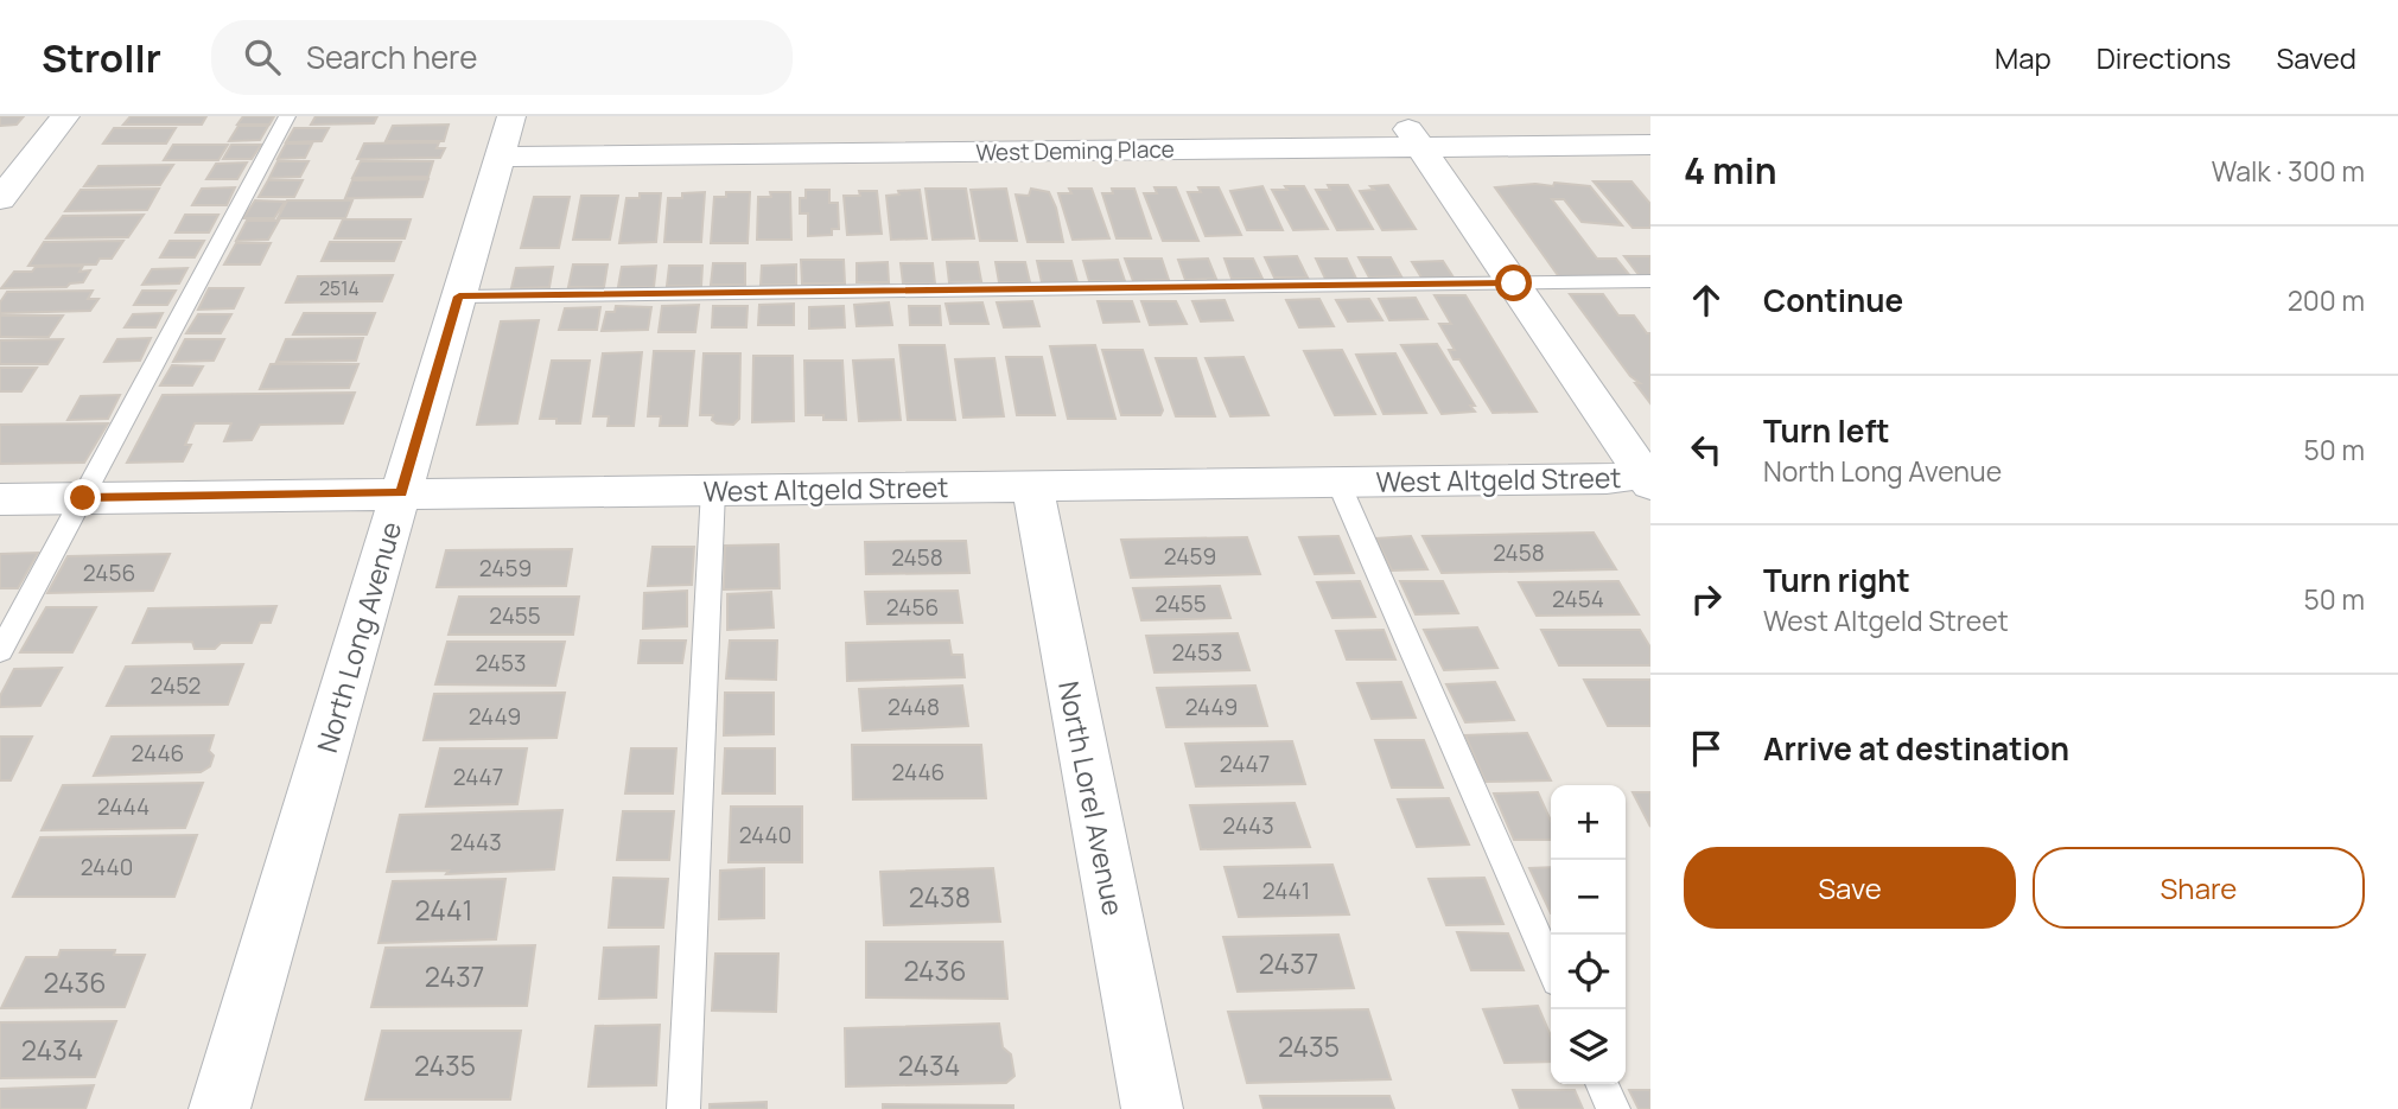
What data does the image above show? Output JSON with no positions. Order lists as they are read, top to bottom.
{
  "streets": {
    "street": [
      "West Deming Place",
      "West Altgeld Street",
      "North Long Avenue",
      "North Lorel Avenue"
    ]
  },
  "crossings": [
    ["West Deming Place", "North Long Avenue"],
    ["West Altgeld Street", "North Long Avenue"],
    ["West Altgeld Street", "North Lorel Avenue"]
  ],
  "house_numbers": [
    "2514",
    "2458",
    "2459",
    "2458",
    "2459",
    "2456",
    "2454",
    "2455",
    "2456",
    "2455",
    "2453",
    "2453",
    "2452",
    "2448",
    "2449",
    "2449",
    "2446",
    "2447",
    "2446",
    "2447",
    "2444",
    "2443",
    "2440",
    "2443",
    "2440",
    "2441",
    "2438",
    "2441",
    "2437",
    "2436",
    "2437",
    "2436",
    "2435",
    "2434",
    "2435",
    "2434"
  ],
  "page": {
    "header": "Strollr",
    "search": "Search here",
    "nav": ["Map", "Directions", "Saved"],
    "heading": ["4 min", "Walk · 300 m"],
    "list": [
      ["Continue", "200 m"],
      ["Turn left", "North Long Avenue", "50 m"],
      ["Turn right", "West Altgeld Street", "50 m"],
      "Arrive at destination"
    ],
    "map_buttons": ["+", "−"],
    "buttons": ["Save", "Share"]
  }
}
